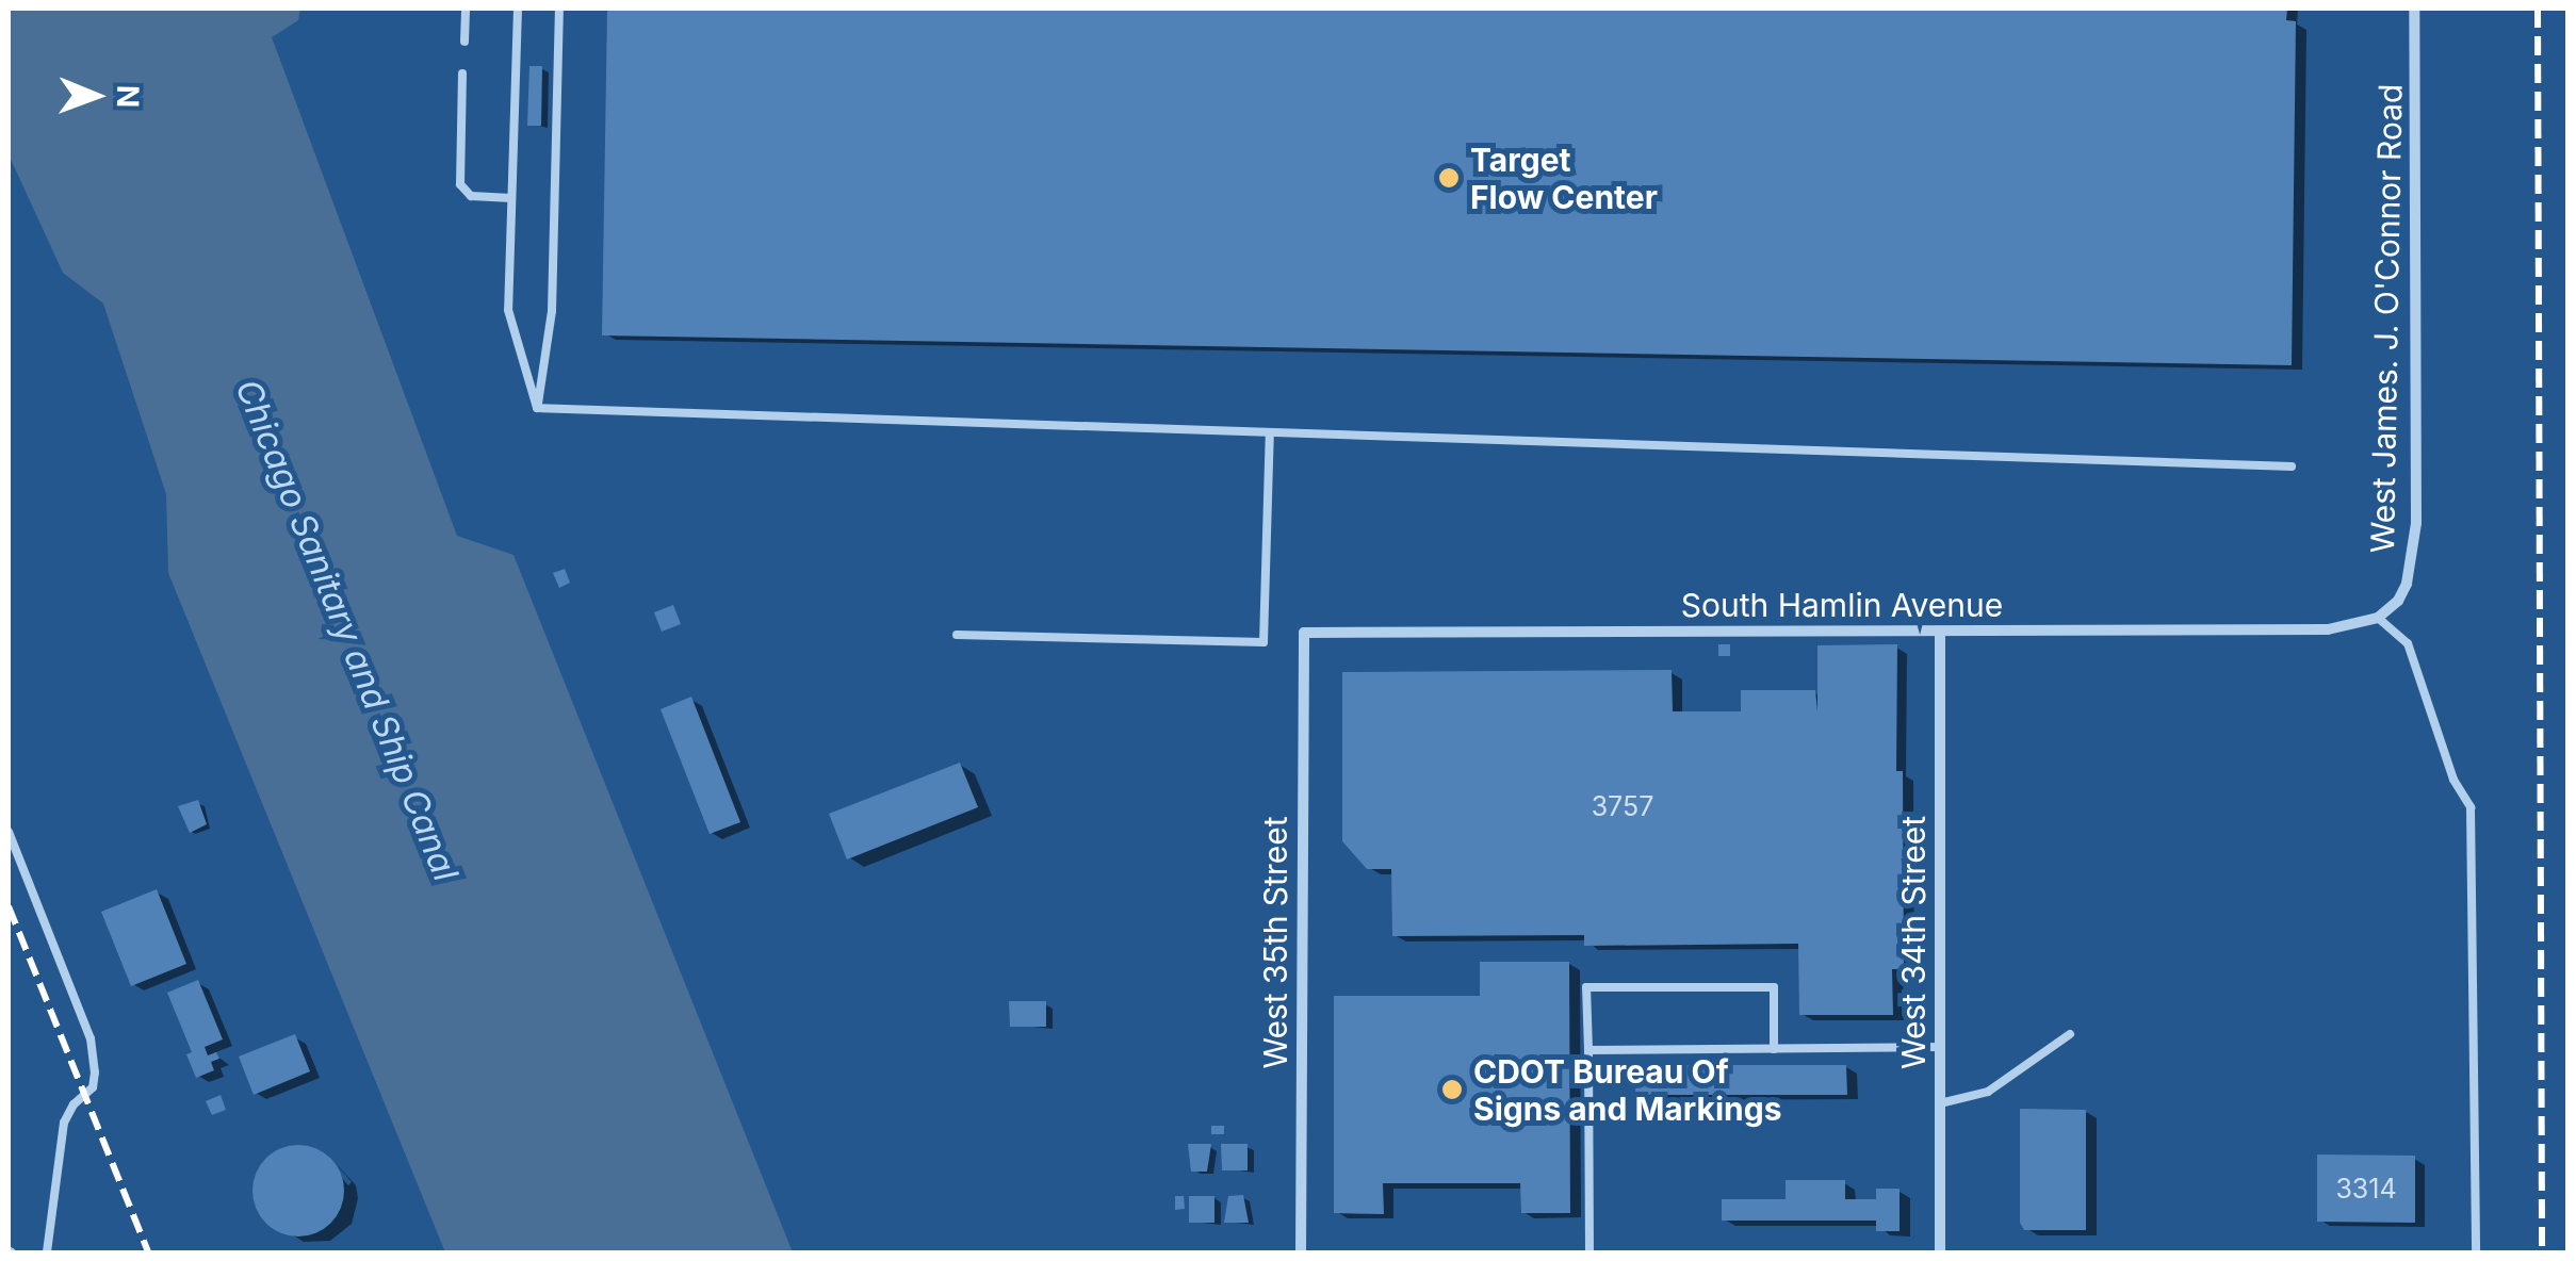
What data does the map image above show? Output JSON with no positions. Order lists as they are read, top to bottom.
{
  "streets": {
    "street": [
      "West James. J. O'Connor Road",
      "South Hamlin Avenue",
      "West 35th Street",
      "West 34th Street"
    ]
  },
  "crossings": [
    ["West James. J. O'Connor Road", "South Hamlin Avenue"],
    ["South Hamlin Avenue", "West 35th Street"],
    ["South Hamlin Avenue", "West 34th Street"]
  ],
  "water": ["Chicago Sanitary and Ship Canal"],
  "places": ["Target Flow Center", "CDOT Bureau Of Signs and Markings"],
  "house_numbers": ["3757", "3314"],
  "north": "right"
}
